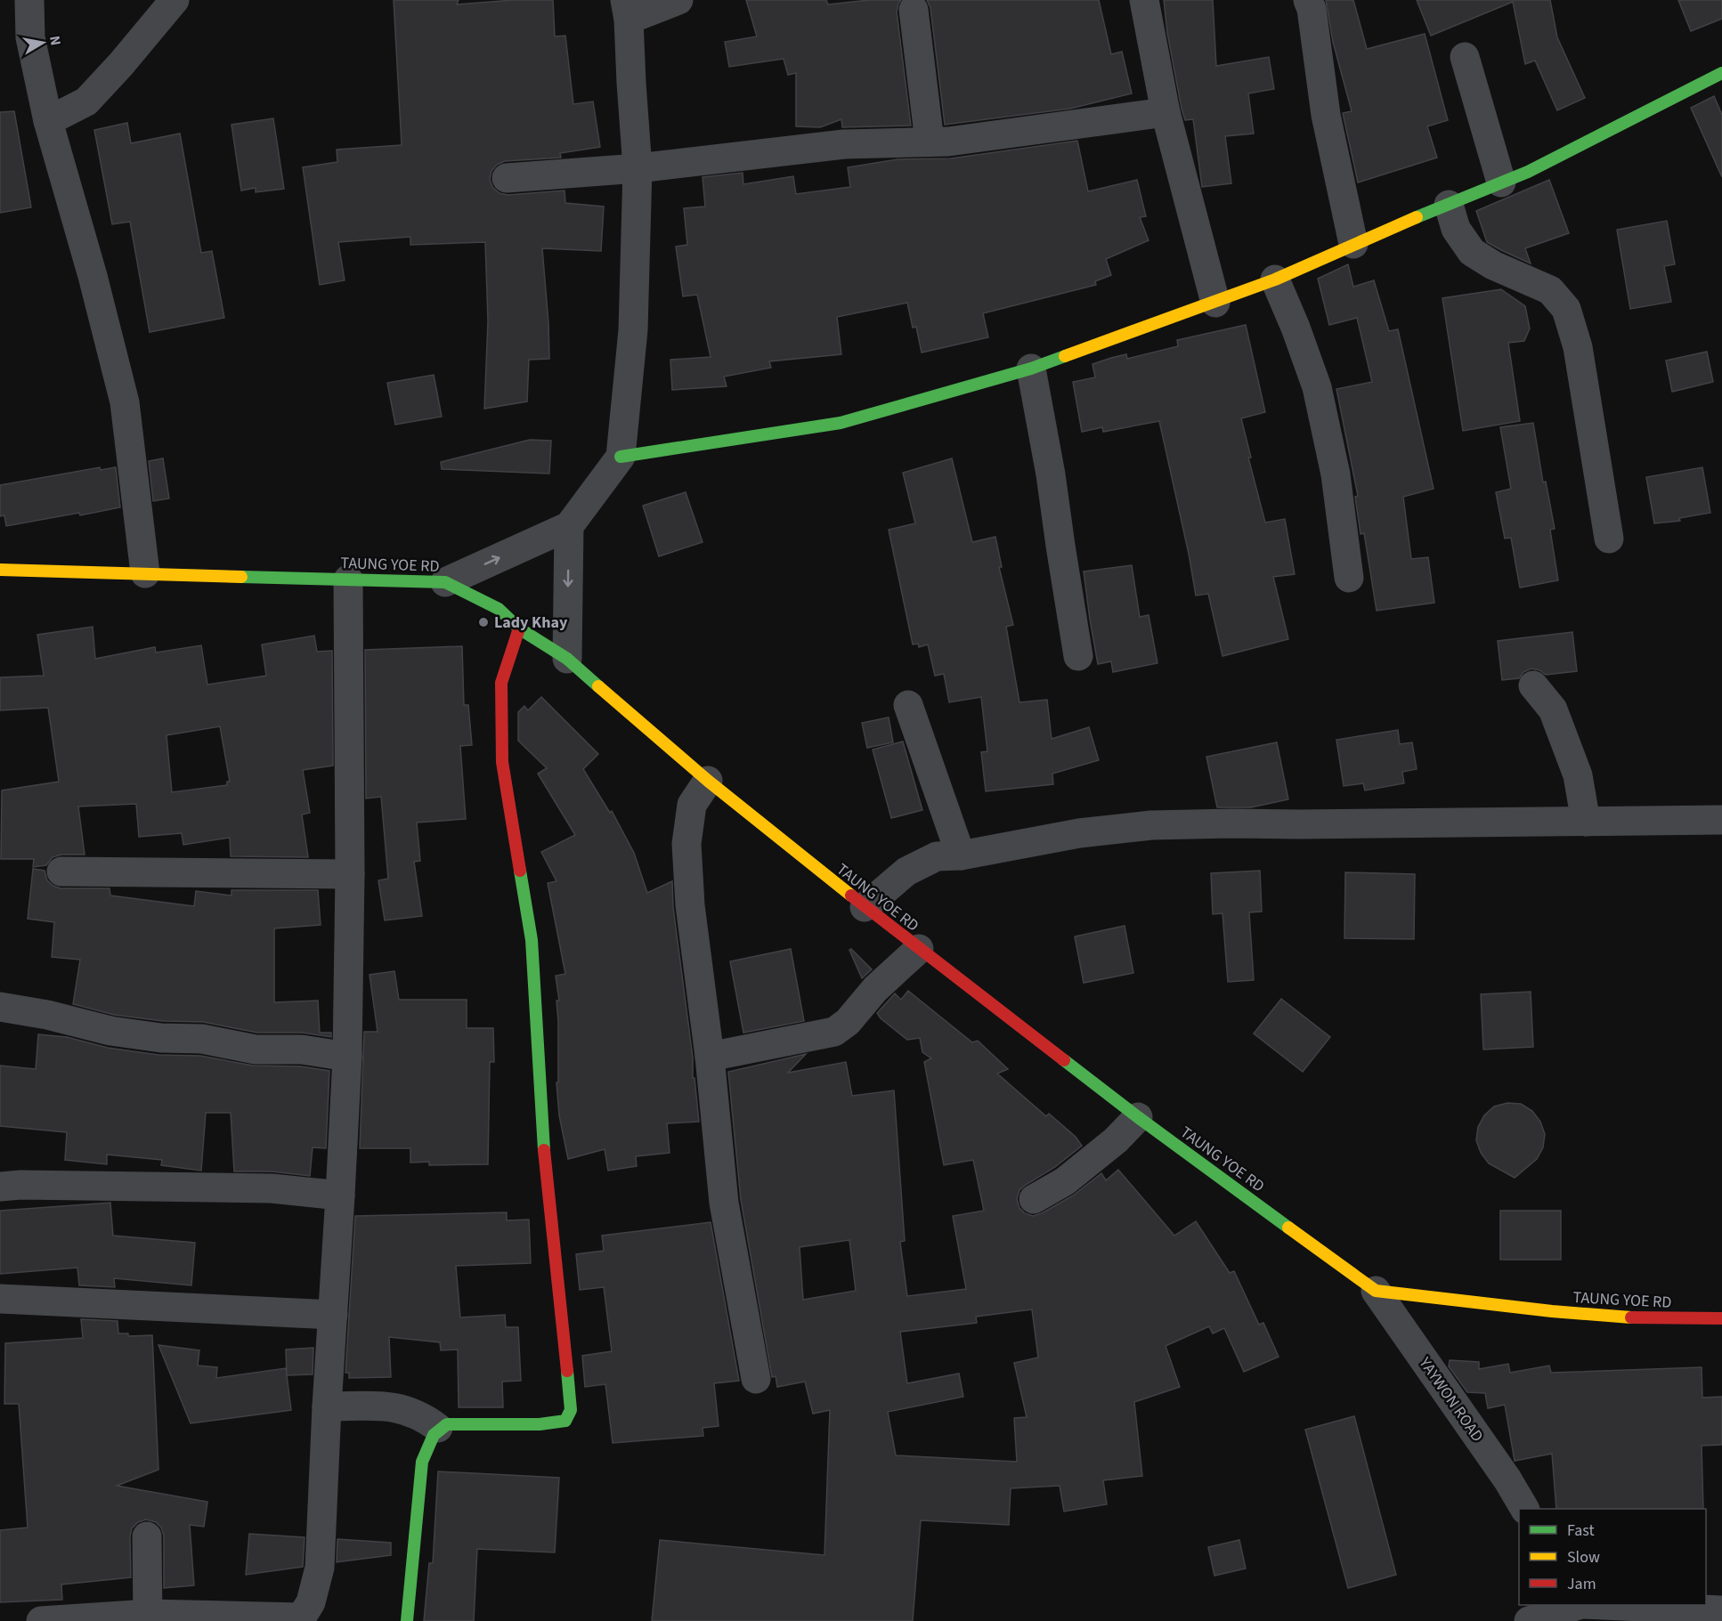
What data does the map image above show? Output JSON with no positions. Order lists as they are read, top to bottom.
{
  "streets": {
    "street": ["TAUNG YOE RD", "YAYWON ROAD"]
  },
  "crossings": [
    ["TAUNG YOE RD", "YAYWON ROAD"]
  ],
  "places": ["Lady Khay"],
  "legend": ["Fast", "Slow", "Jam"],
  "north": "right"
}
